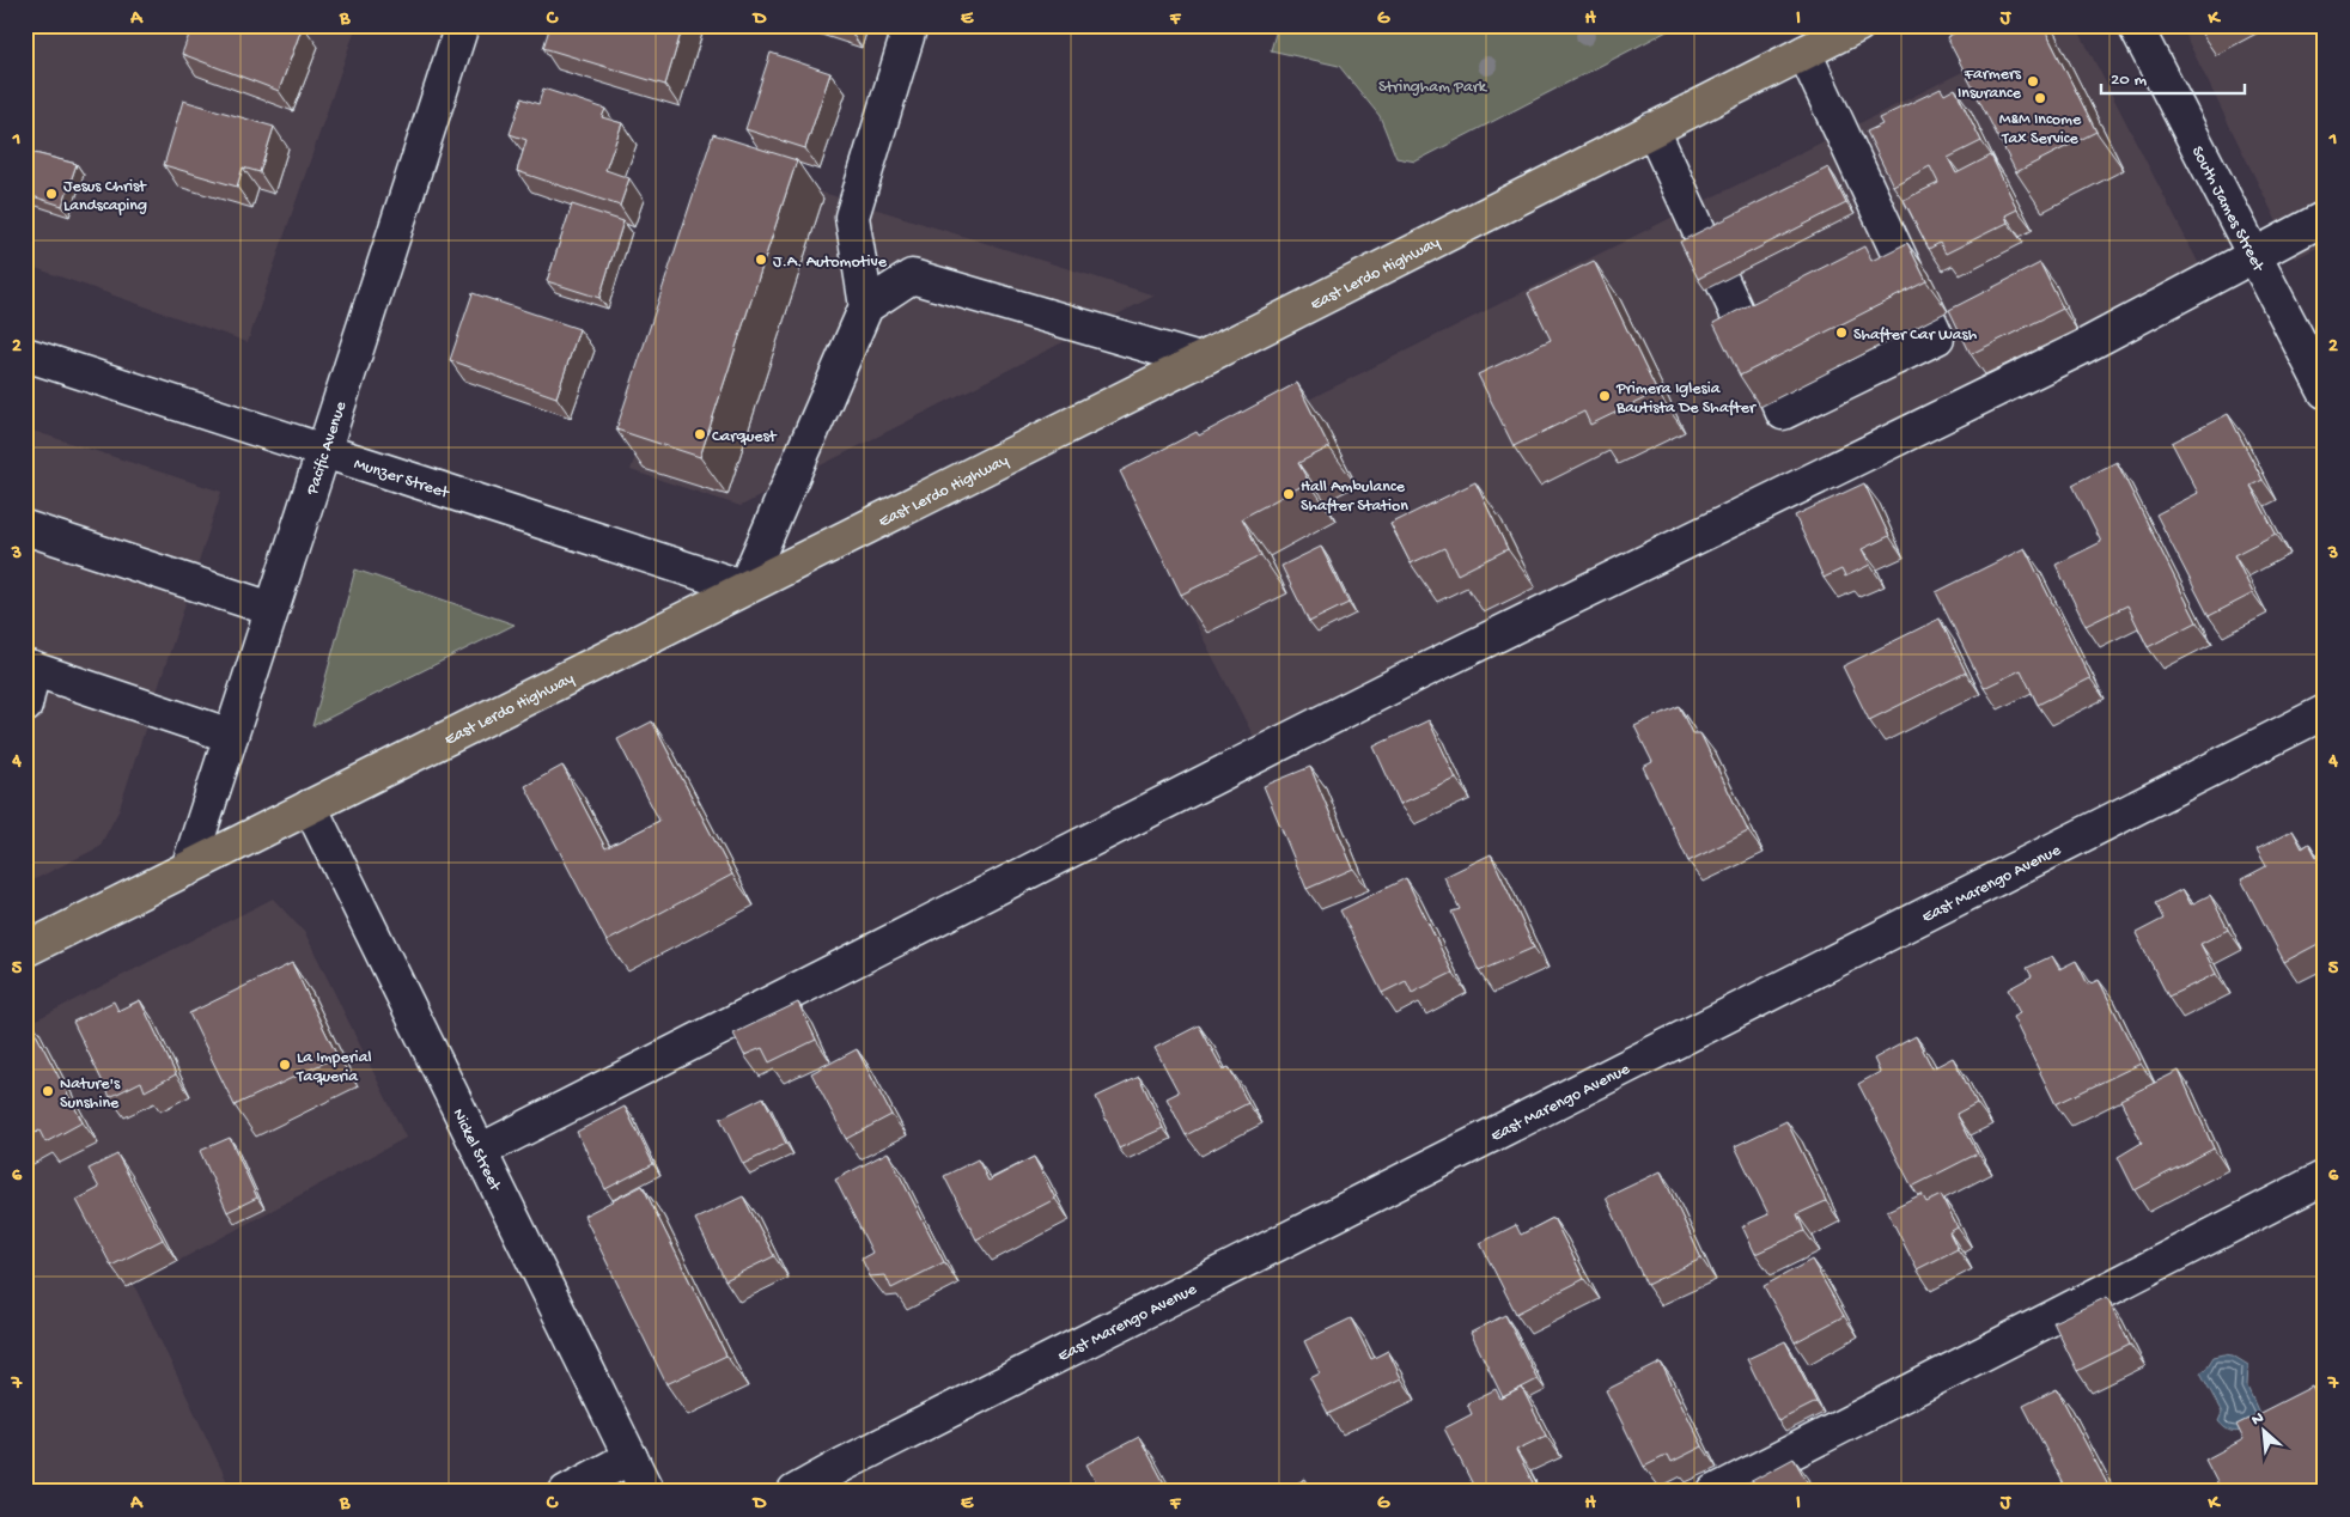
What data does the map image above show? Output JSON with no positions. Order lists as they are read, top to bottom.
{
  "streets": {
    "main road": ["East Lerdo Highway"],
    "street": [
      "South James Street",
      "Pacific Avenue",
      "Munzer Street",
      "East Marengo Avenue",
      "Nickel Street"
    ]
  },
  "crossings": [
    ["East Lerdo Highway", "Pacific Avenue"],
    ["East Lerdo Highway", "Munzer Street"],
    ["East Lerdo Highway", "Nickel Street"],
    ["Pacific Avenue", "Munzer Street"]
  ],
  "parks": ["Stringham Park"],
  "places": [
    "Farmers Insurance",
    "M&M Income Tax Service",
    "Jesus Christ Landscaping",
    "J.A. Automotive",
    "Shafter Car Wash",
    "Primera Iglesia Bautista De Shafter",
    "Carquest",
    "Hall Ambulance Shafter Station",
    "La Imperial Taqueria",
    "Nature's Sunshine"
  ],
  "scale_bar": "20 m",
  "north": "top left",
  "grid": {
    "columns": [
      "A",
      "B",
      "C",
      "D",
      "E",
      "F",
      "G",
      "H",
      "I",
      "J",
      "K"
    ],
    "rows": [
      "1",
      "2",
      "3",
      "4",
      "5",
      "6",
      "7"
    ]
  }
}
